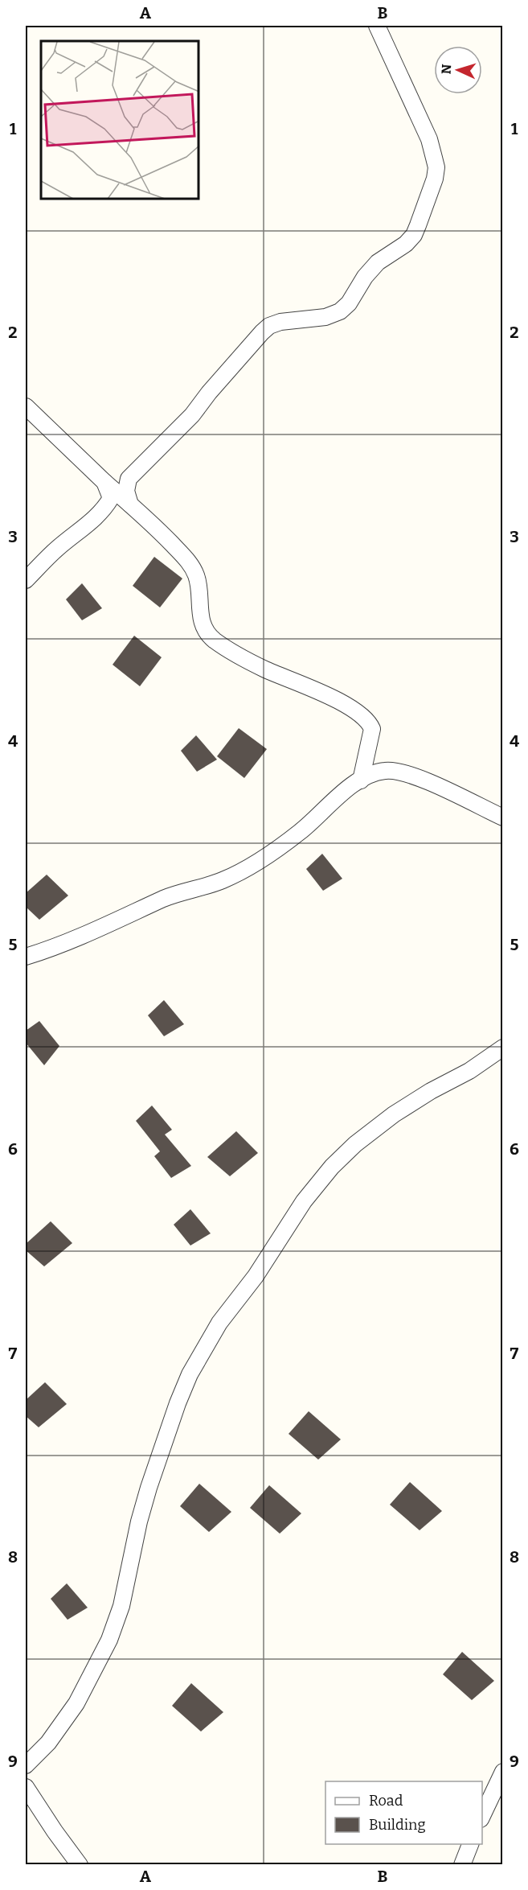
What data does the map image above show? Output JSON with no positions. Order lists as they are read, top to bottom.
{
  "legend": ["Road", "Building"],
  "north": "left",
  "grid": {
    "columns": ["A", "B"],
    "rows": [
      "1",
      "2",
      "3",
      "4",
      "5",
      "6",
      "7",
      "8",
      "9"
    ]
  }
}
